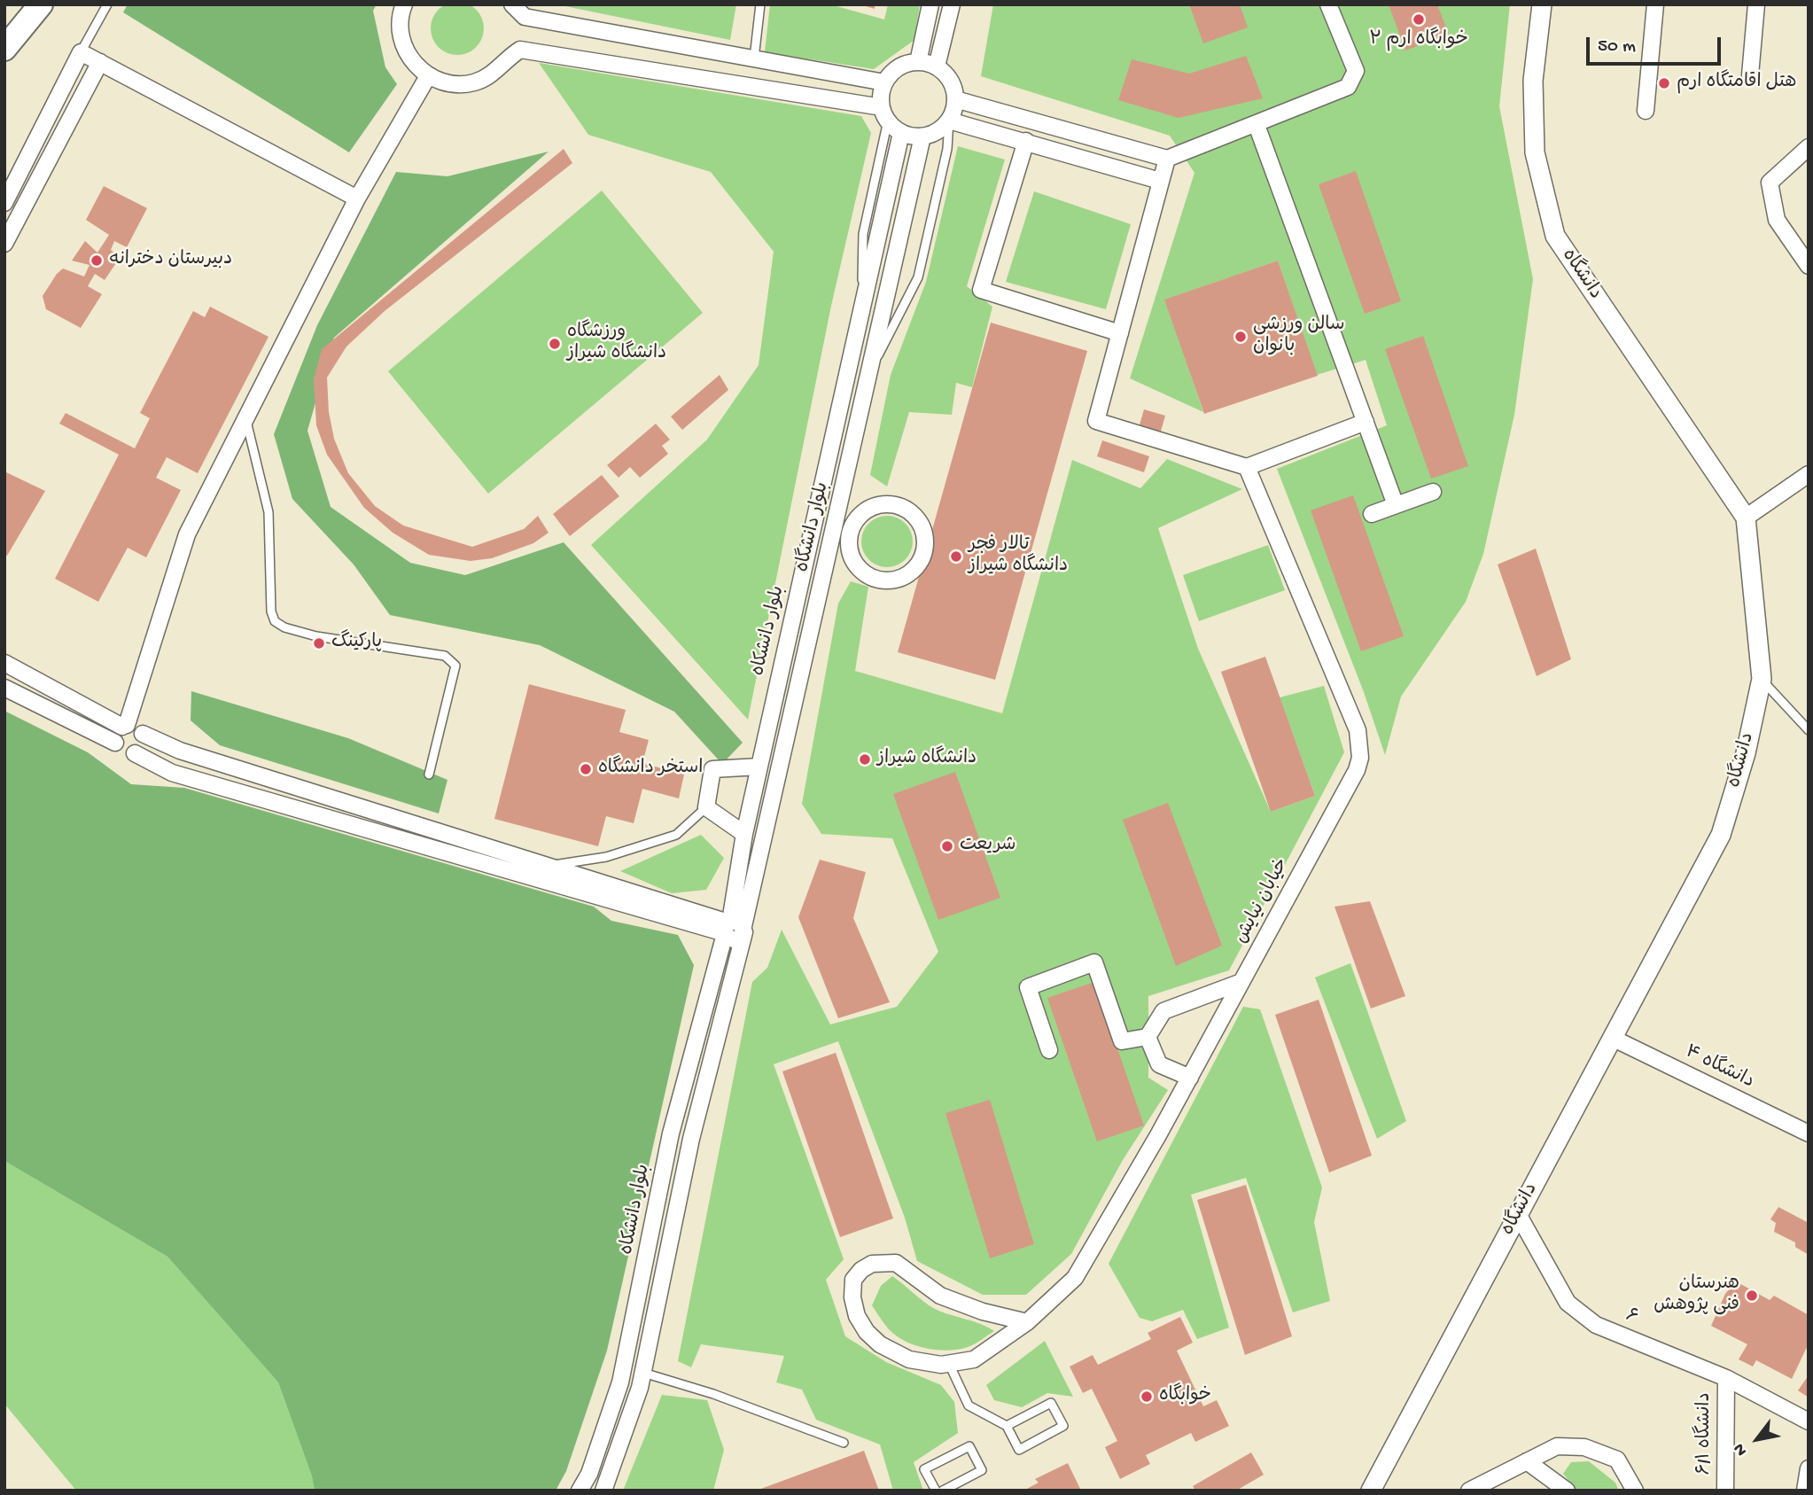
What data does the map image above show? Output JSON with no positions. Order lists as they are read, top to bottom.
{
  "streets": {
    "street": [
      "دانشگاه",
      "بلوار دانشگاه",
      "بلوار دانشکاه",
      "خیابان نیایش",
      "۴ دانشگاه",
      "۶",
      "۶/۱ دانشگاه"
    ]
  },
  "crossings": [
    ["دانشگاه", "۴ دانشگاه"],
    ["دانشگاه", "۶"],
    ["بلوار دانشگاه", "بلوار دانشکاه"],
    ["۶", "۶/۱ دانشگاه"]
  ],
  "places": [
    "خوابگاه ارم ۲",
    "هتل اقامتگاه ارم",
    "دبیرستان دخترانه",
    "سالن ورزشی بانوان",
    "ورزشگاه دانشگاه شیراز",
    "تالار فجر دانشگاه شیراز",
    "پارکینگ",
    "دانشگاه شیراز",
    "استخر دانشگاه",
    "شریعت",
    "هنرستان فنی پژوهش",
    "خوابگاه"
  ],
  "scale_bar": "50 m",
  "north": "bottom left"
}
